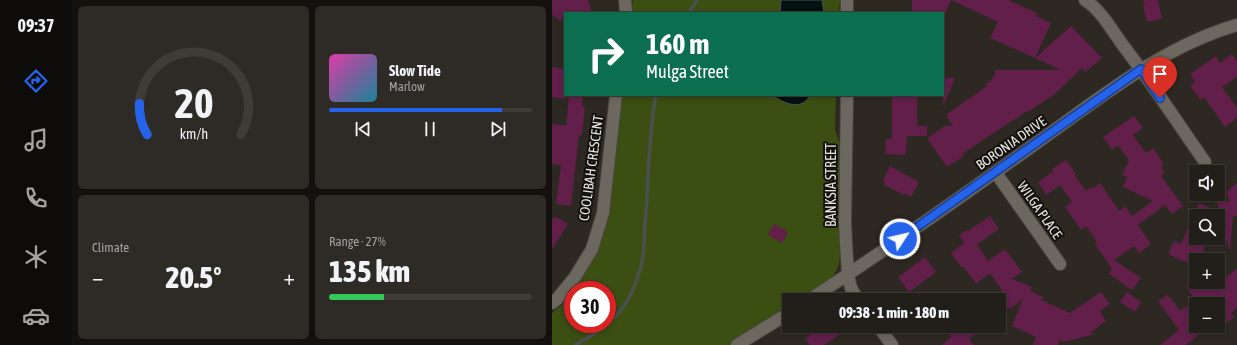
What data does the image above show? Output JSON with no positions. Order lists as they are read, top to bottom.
{
  "streets": {
    "street": [
      "BORONIA DRIVE",
      "COOLIBAH CRESCENT",
      "BANKSIA STREET",
      "WILGA PLACE"
    ]
  },
  "crossings": [
    ["BORONIA DRIVE", "BANKSIA STREET"],
    ["BORONIA DRIVE", "WILGA PLACE"]
  ],
  "page": {
    "tabs": "09:37",
    "turn": ["160 m", "Mulga Street"],
    "song": ["Slow Tide", "Marlow"],
    "map_buttons": ["+", "−"],
    "tile": [
      "Climate",
      ["Range · 27%", "135 km"]
    ],
    "heat": ["−", "20.5°", "+"],
    "limit": "30",
    "trip": "09:38 · 1 min · 180 m",
    "gauge": ["20", "km/h"]
  }
}
